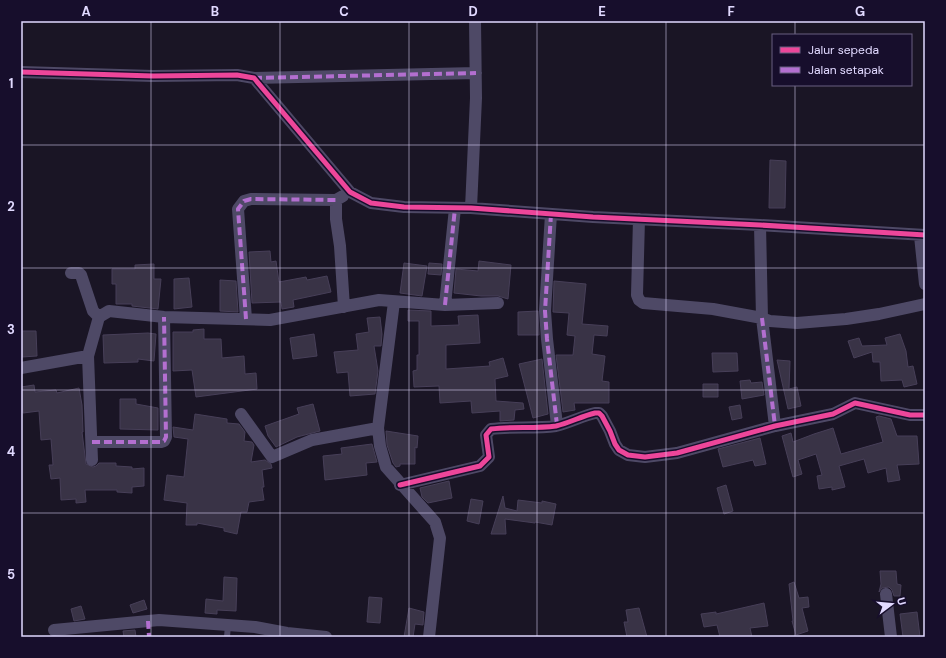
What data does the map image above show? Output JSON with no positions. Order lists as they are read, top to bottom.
{
  "legend": ["Jalur sepeda", "Jalan setapak"],
  "north": "right",
  "grid": {
    "columns": [
      "A",
      "B",
      "C",
      "D",
      "E",
      "F",
      "G"
    ],
    "rows": [
      "1",
      "2",
      "3",
      "4",
      "5"
    ]
  }
}
